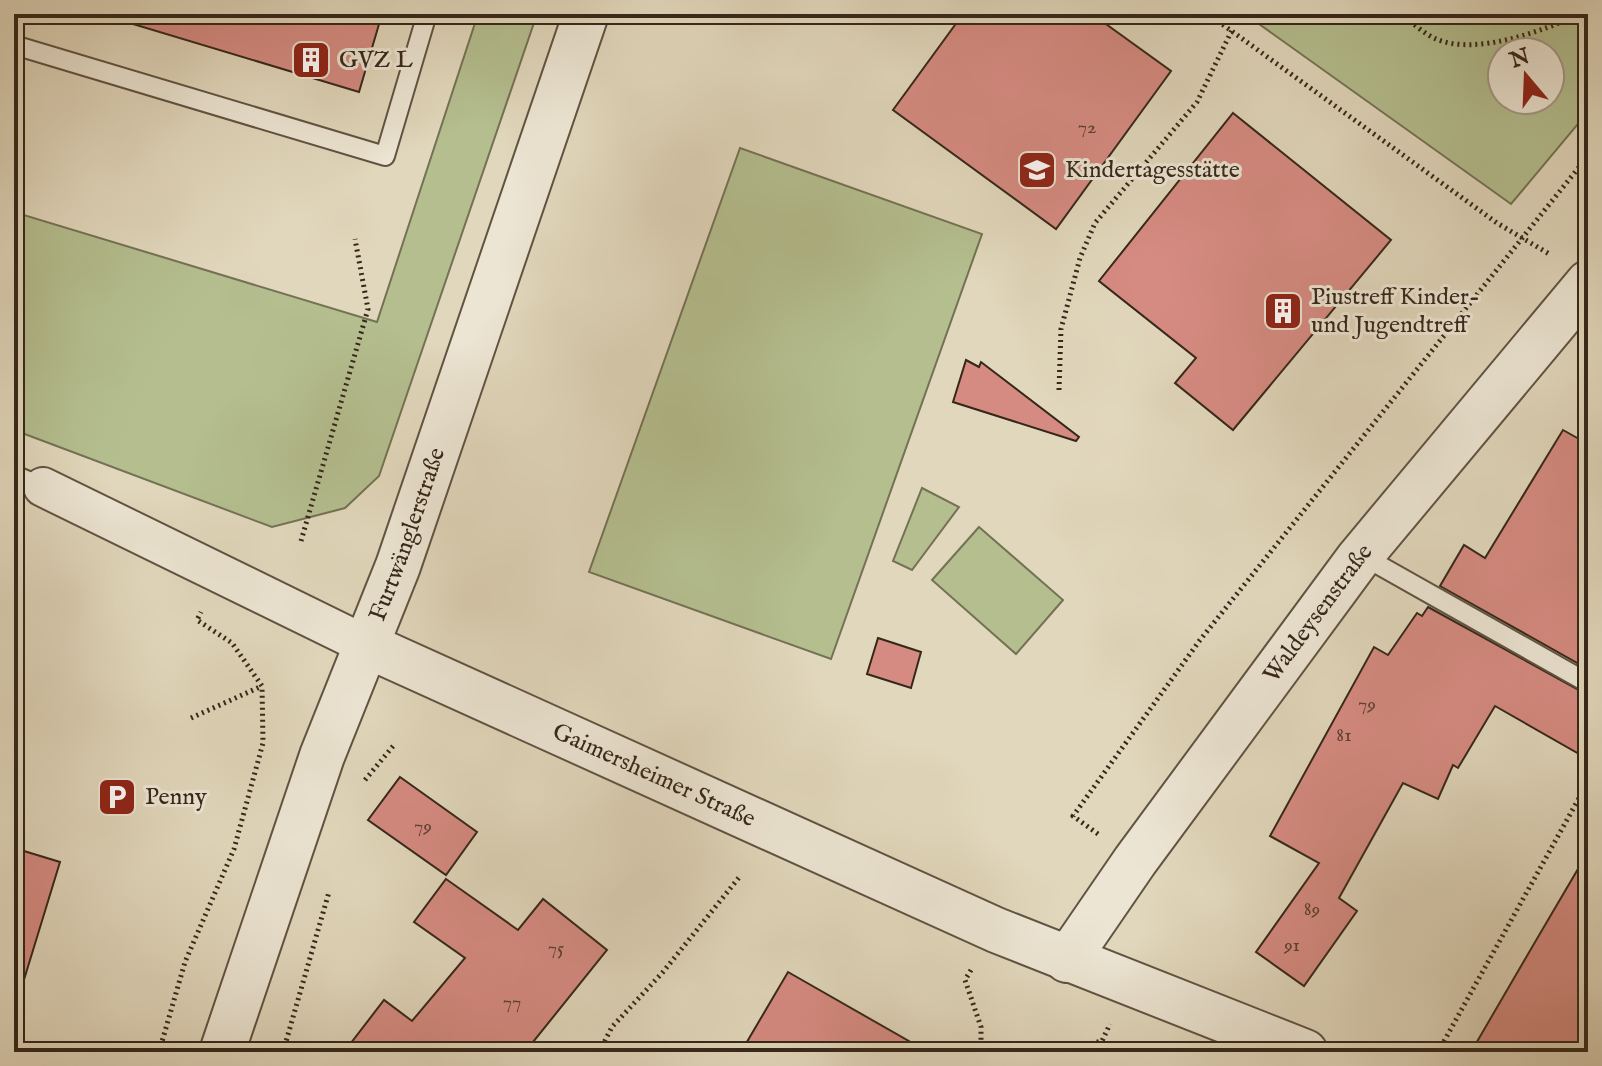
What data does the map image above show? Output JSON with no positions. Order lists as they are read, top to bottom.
{
  "streets": {
    "street": ["Furtwänglerstraße", "Waldeysenstraße", "Gaimersheimer Straße"]
  },
  "crossings": [
    ["Furtwänglerstraße", "Gaimersheimer Straße"],
    ["Waldeysenstraße", "Gaimersheimer Straße"]
  ],
  "places": {
    "building": ["GVZ L", "Piustreff Kinder- und Jugendtreff"],
    "school or university": ["Kindertagesstätte"],
    "parking": ["Penny"]
  },
  "house_numbers": [
    "72",
    "79",
    "81",
    "79",
    "89",
    "91",
    "75",
    "77"
  ],
  "north": "top"
}
